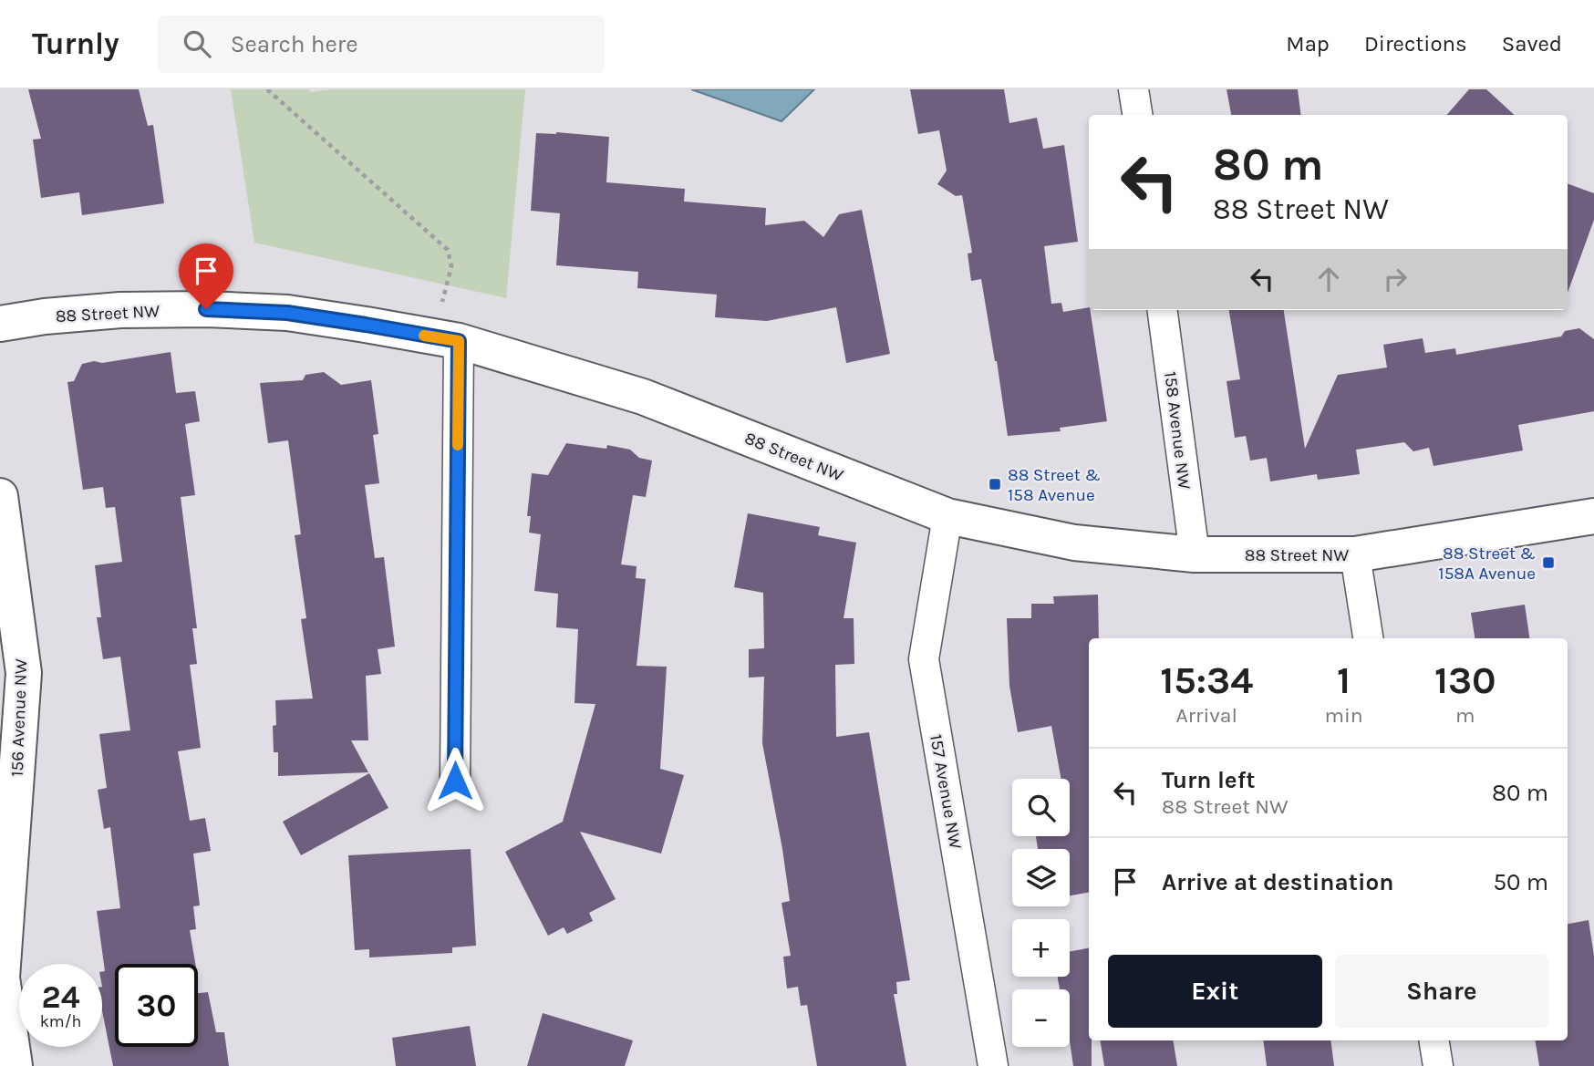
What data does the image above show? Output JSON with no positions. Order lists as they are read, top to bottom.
{
  "streets": {
    "street": [
      "88 Street NW",
      "158 Avenue NW",
      "156 Avenue NW",
      "157 Avenue NW"
    ]
  },
  "crossings": [
    ["88 Street NW", "158 Avenue NW"],
    ["88 Street NW", "157 Avenue NW"]
  ],
  "places": {
    "transit": ["88 Street & 158 Avenue", "88 Street & 158A Avenue"]
  },
  "page": {
    "header": "Turnly",
    "search": "Search here",
    "nav": ["Map", "Directions", "Saved"],
    "turn": ["80 m", "88 Street NW"],
    "eta": [
      "15:34",
      "Arrival",
      "1",
      "min",
      "130",
      "m"
    ],
    "list": [
      {
        "name": "Turn left",
        "note": "88 Street NW",
        "value": "80 m"
      },
      {
        "name": "Arrive at destination",
        "value": "50 m"
      }
    ],
    "map_buttons": ["+", "−"],
    "buttons": ["Exit", "Share"],
    "speed": "24 km/h",
    "limit": "30"
  }
}
